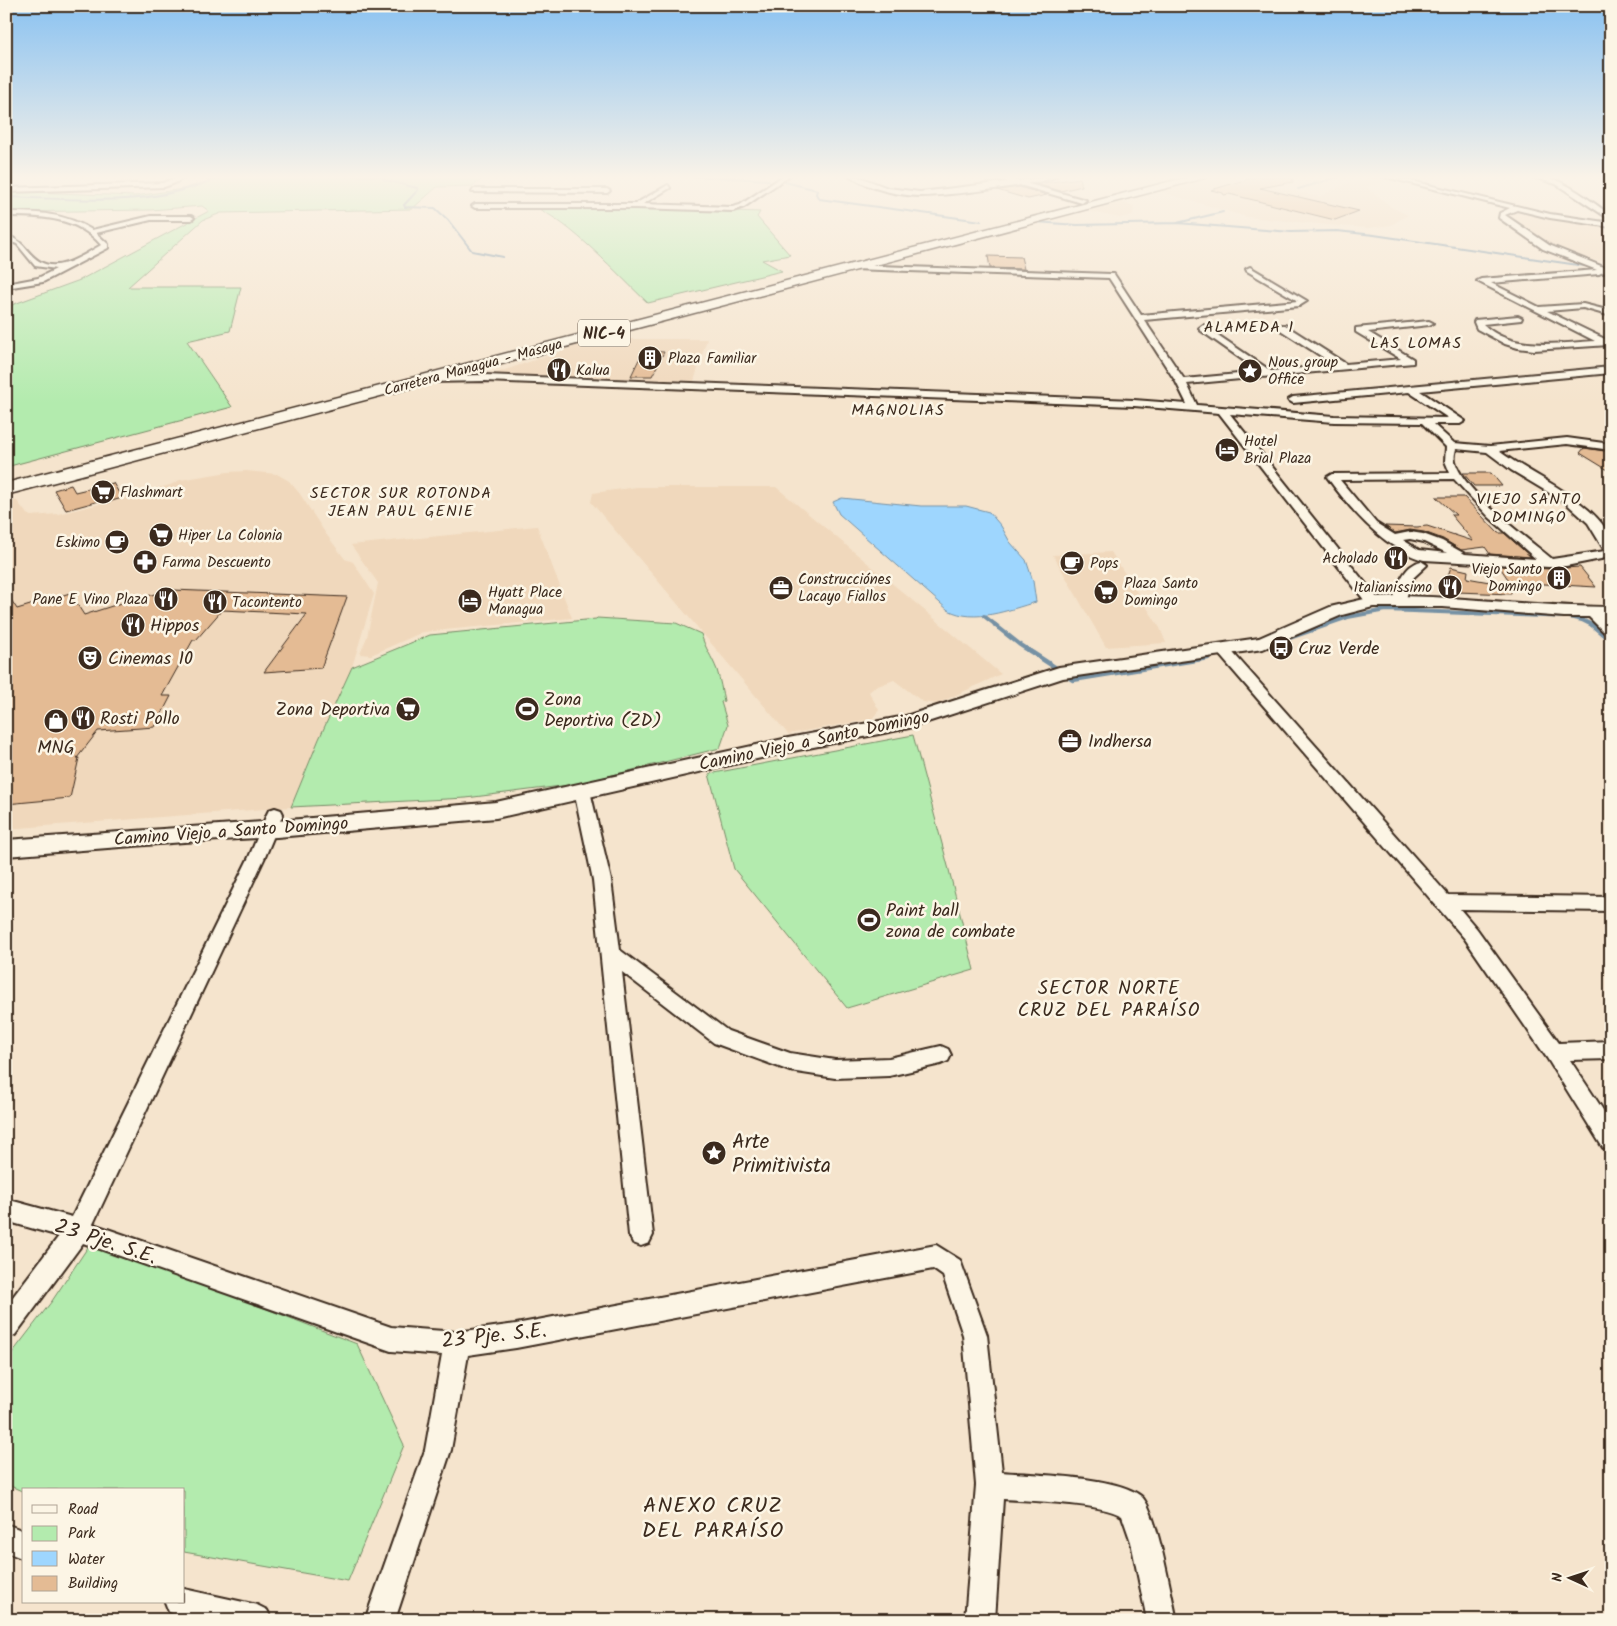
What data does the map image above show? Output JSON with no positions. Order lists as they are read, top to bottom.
{
  "streets": {
    "highway": ["NIC-4", "Carretera Managua - Masaya"],
    "street": ["Camino Viejo a Santo Domingo", "23 Pje. S.E."]
  },
  "districts": [
    "ALAMEDA 1",
    "LAS LOMAS",
    "MAGNOLIAS",
    "SECTOR SUR ROTONDA JEAN PAUL GENIE",
    "VIEJO SANTO DOMINGO",
    "SECTOR NORTE CRUZ DEL PARAÍSO",
    "ANEXO CRUZ DEL PARAÍSO"
  ],
  "places": {
    "building": ["Plaza Familiar", "Viejo Santo Domingo"],
    "restaurant": [
      "Kalua",
      "Acholado",
      "Italianissimo",
      "Pane E Vino Plaza",
      "Tacontento",
      "Hippos",
      "Rosti Pollo"
    ],
    "place": ["Nous group Office", "Arte Primitivista"],
    "hotel": ["Hotel Brial Plaza", "Hyatt Place Managua"],
    "supermarket": [
      "Flashmart",
      "Hiper La Colonia",
      "Plaza Santo Domingo",
      "Zona Deportiva"
    ],
    "cafe": ["Eskimo", "Pops"],
    "pharmacy": ["Farma Descuento"],
    "office": ["Construcciónes Lacayo Fiallos", "Indhersa"],
    "bus stop": ["Cruz Verde"],
    "theatre": ["Cinemas 10"],
    "sports": ["Zona Deportiva (ZD)", "Paint ball zona de combate"],
    "shop": ["MNG"]
  },
  "legend": [
    "Road",
    "Park",
    "Water",
    "Building"
  ],
  "north": "left"
}
